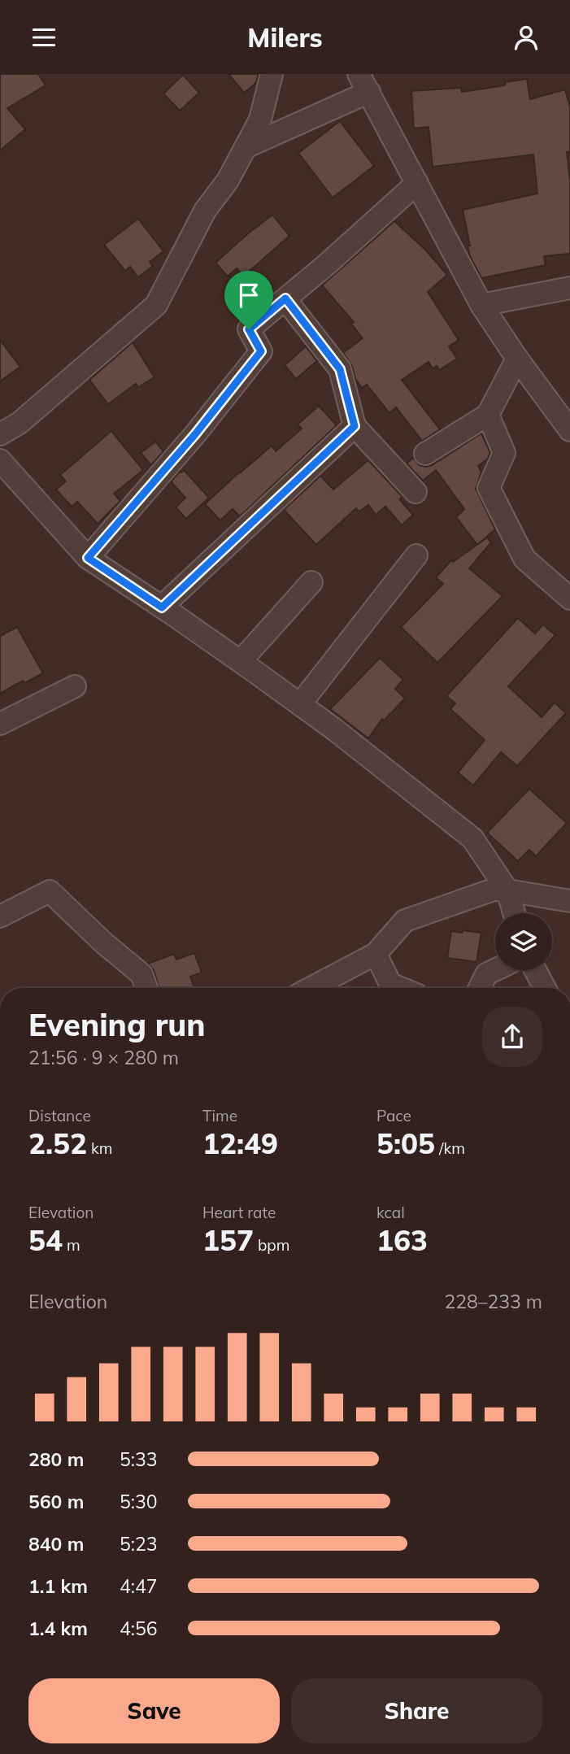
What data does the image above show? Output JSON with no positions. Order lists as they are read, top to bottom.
{
  "page": {
    "header": "Milers",
    "heading": ["Evening run", "21:56 · 9 × 280 m"],
    "stats": [
      ["Distance", "2.52 km"],
      ["Time", "12:49"],
      ["Pace", "5:05 /km"],
      ["Elevation", "54 m"],
      ["Heart rate", "157 bpm"],
      ["kcal", "163"]
    ],
    "chart": ["Elevation", "228–233 m"],
    "list": [
      {
        "name": "280 m",
        "note": "5:33"
      },
      {
        "name": "560 m",
        "note": "5:30"
      },
      {
        "name": "840 m",
        "note": "5:23"
      },
      {
        "name": "1.1 km",
        "note": "4:47"
      },
      {
        "name": "1.4 km",
        "note": "4:56"
      }
    ],
    "buttons": ["Save", "Share"]
  }
}
